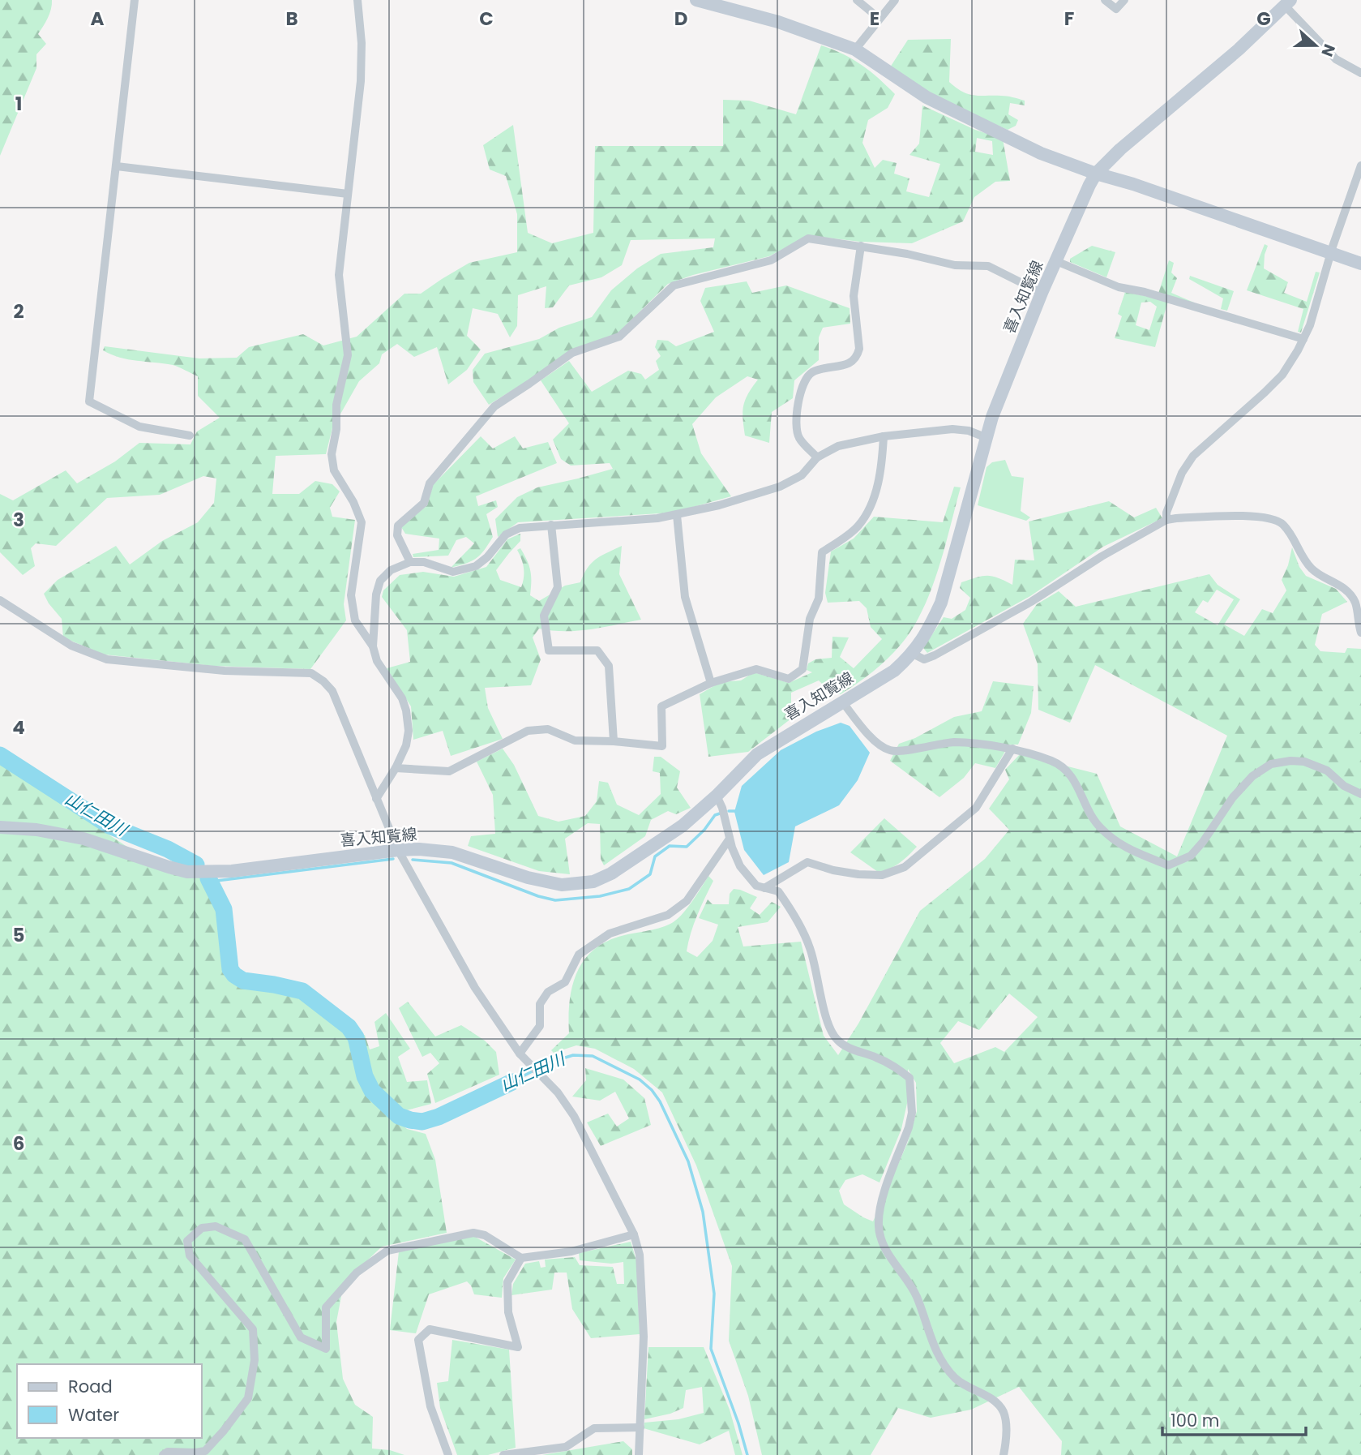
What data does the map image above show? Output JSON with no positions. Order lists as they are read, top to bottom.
{
  "streets": {
    "main road": ["喜入知覧線"]
  },
  "water": ["山仁田川"],
  "legend": ["Road", "Water"],
  "scale_bar": "100 m",
  "north": "right",
  "grid": {
    "columns": [
      "A",
      "B",
      "C",
      "D",
      "E",
      "F",
      "G"
    ],
    "rows": [
      "1",
      "2",
      "3",
      "4",
      "5",
      "6"
    ]
  }
}
